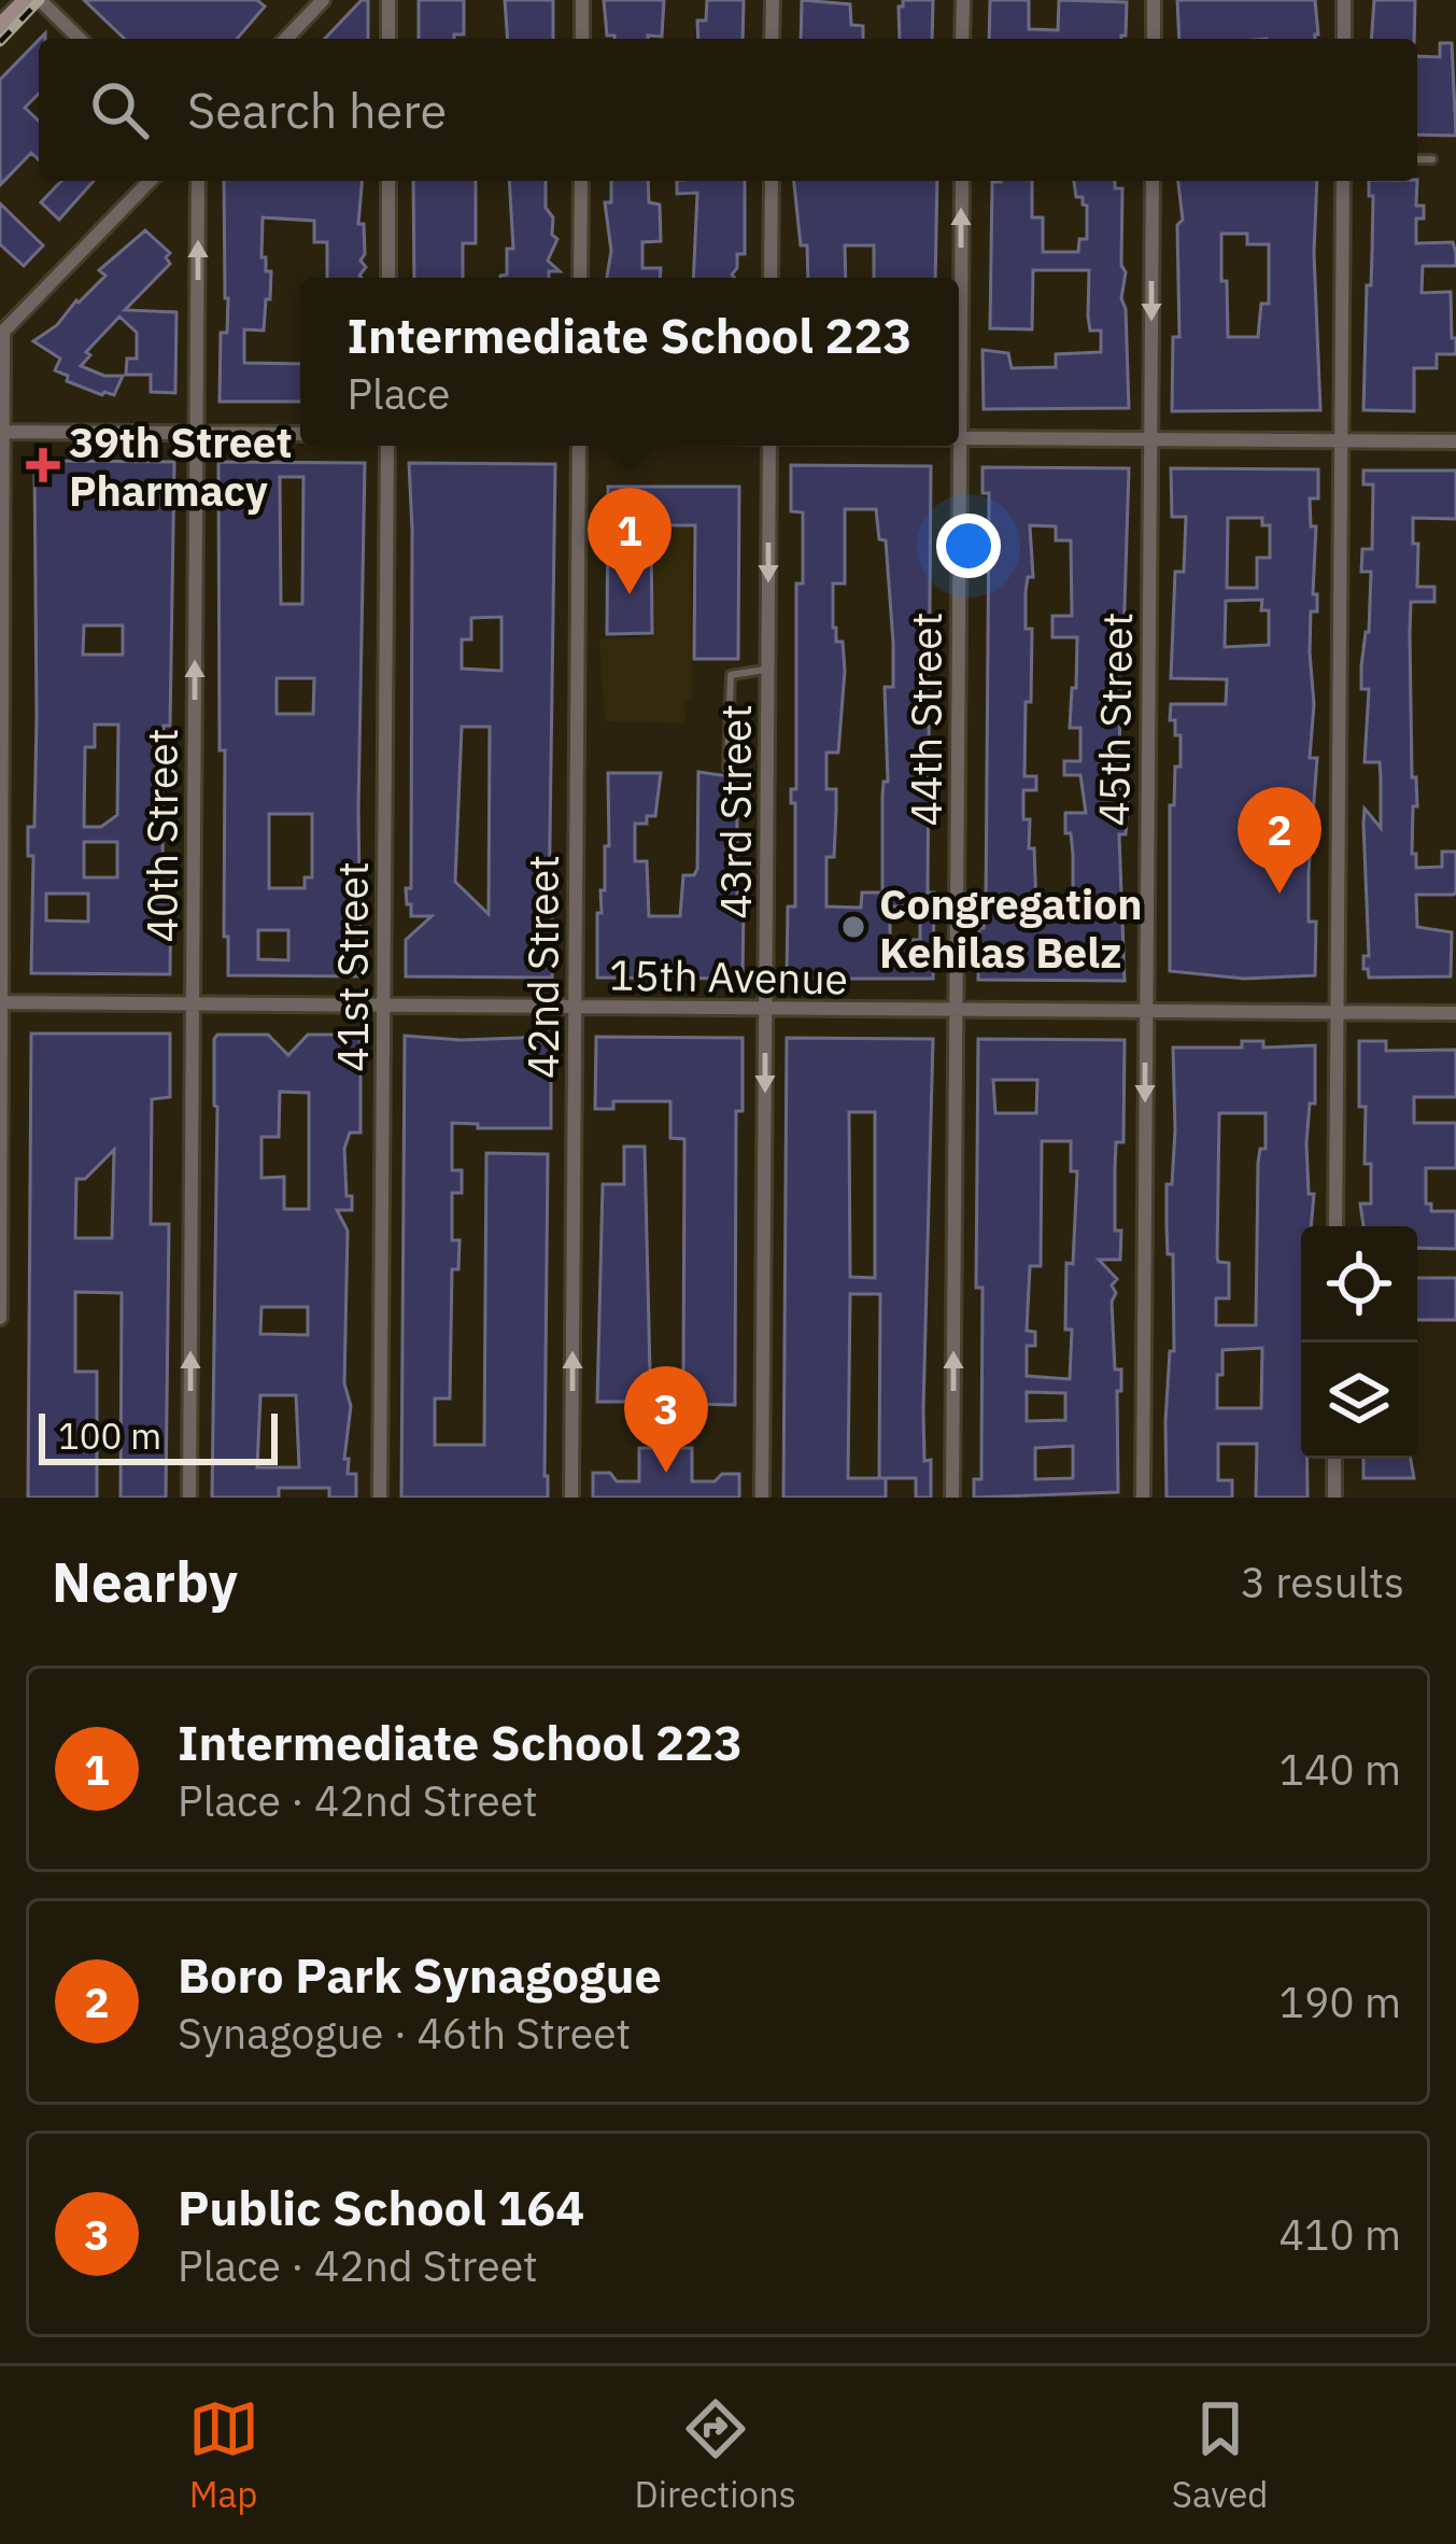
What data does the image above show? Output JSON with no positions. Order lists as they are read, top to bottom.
{
  "streets": {
    "street": [
      "44th Street",
      "45th Street",
      "43rd Street",
      "40th Street",
      "41st Street",
      "42nd Street",
      "15th Avenue"
    ]
  },
  "crossings": [
    ["44th Street", "15th Avenue"],
    ["45th Street", "15th Avenue"],
    ["43rd Street", "15th Avenue"],
    ["40th Street", "15th Avenue"],
    ["41st Street", "15th Avenue"],
    ["42nd Street", "15th Avenue"]
  ],
  "one_way": [
    "44th Street",
    "45th Street",
    "43rd Street",
    "40th Street",
    "42nd Street"
  ],
  "places": {
    "health": ["39th Street Pharmacy"],
    "other": ["Congregation Kehilas Belz"]
  },
  "scale_bar": "100 m",
  "page": {
    "search": "Search here",
    "popup": ["Intermediate School 223", "Place"],
    "pins": ["1", "2", "3"],
    "scale": "100 m",
    "heading": ["Nearby", "3 results"],
    "list": [
      {
        "mark": "1",
        "name": "Intermediate School 223",
        "note": "Place · 42nd Street",
        "value": "140 m"
      },
      {
        "mark": "2",
        "name": "Boro Park Synagogue",
        "note": "Synagogue · 46th Street",
        "value": "190 m"
      },
      {
        "mark": "3",
        "name": "Public School 164",
        "note": "Place · 42nd Street",
        "value": "410 m"
      }
    ],
    "nav": ["Map", "Directions", "Saved"]
  }
}
